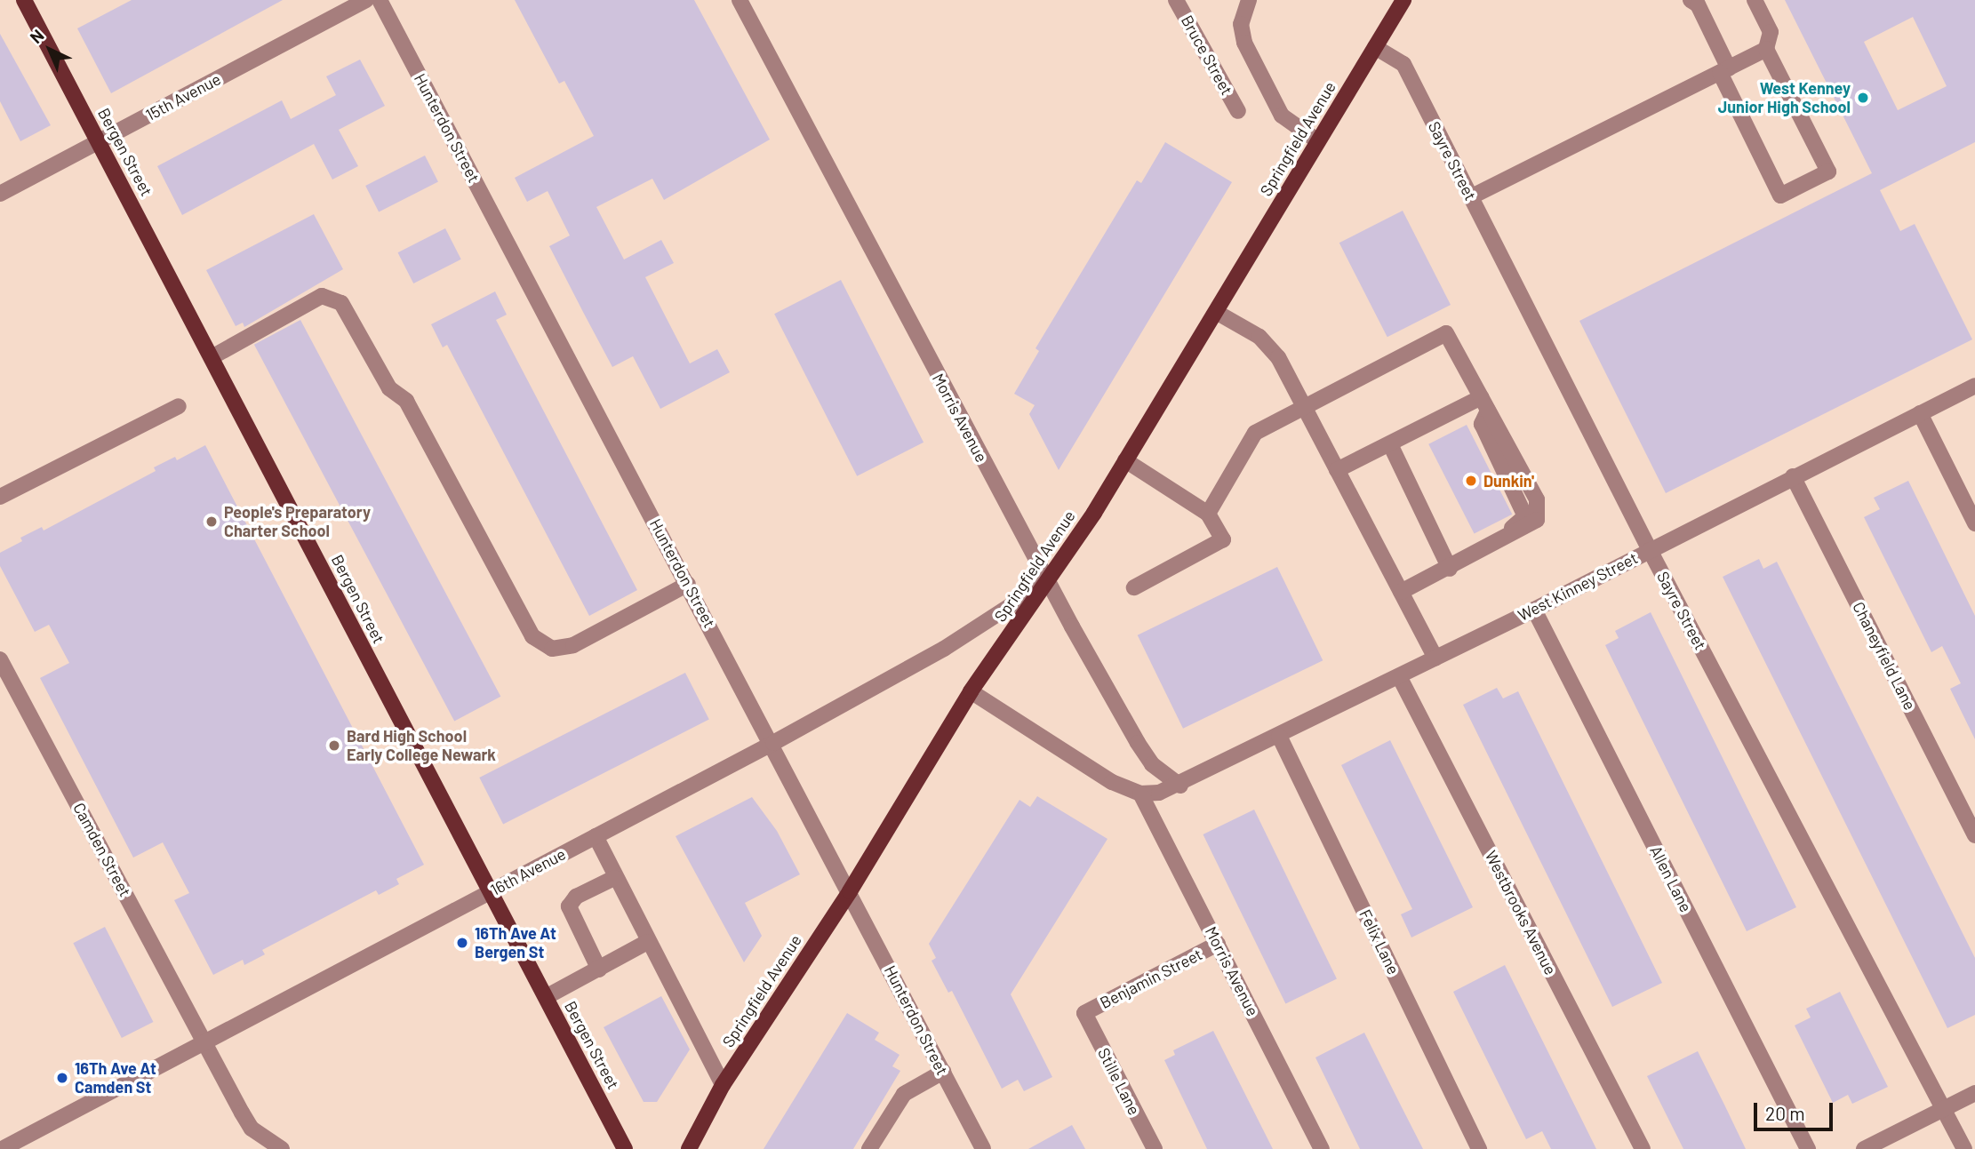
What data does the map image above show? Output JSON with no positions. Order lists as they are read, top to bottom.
{
  "streets": {
    "main road": ["Springfield Avenue", "Bergen Street"],
    "street": [
      "Bruce Street",
      "15th Avenue",
      "Hunterdon Street",
      "Sayre Street",
      "Morris Avenue",
      "West Kinney Street",
      "Chaneyfield Lane",
      "Camden Street",
      "16th Avenue",
      "Allen Lane",
      "Westbrooks Avenue",
      "Felix Lane",
      "Benjamin Street",
      "Stille Lane"
    ]
  },
  "crossings": [
    ["15th Avenue", "Bergen Street"],
    ["Hunterdon Street", "Springfield Avenue"],
    ["Hunterdon Street", "16th Avenue"],
    ["Springfield Avenue", "Sayre Street"],
    ["Springfield Avenue", "Morris Avenue"],
    ["Springfield Avenue", "16th Avenue"],
    ["Bergen Street", "16th Avenue"],
    ["Sayre Street", "West Kinney Street"],
    ["Morris Avenue", "West Kinney Street"],
    ["Morris Avenue", "16th Avenue"],
    ["Morris Avenue", "Benjamin Street"],
    ["West Kinney Street", "Chaneyfield Lane"],
    ["West Kinney Street", "Allen Lane"],
    ["West Kinney Street", "Westbrooks Avenue"],
    ["West Kinney Street", "Felix Lane"],
    ["Camden Street", "16th Avenue"],
    ["Benjamin Street", "Stille Lane"]
  ],
  "places": [
    "West Kenney Junior High School",
    "Dunkin'",
    "People's Preparatory Charter School",
    "Bard High School Early College Newark",
    "16Th Ave At Bergen St",
    "16Th Ave At Camden St"
  ],
  "scale_bar": "20 m",
  "north": "top left"
}
